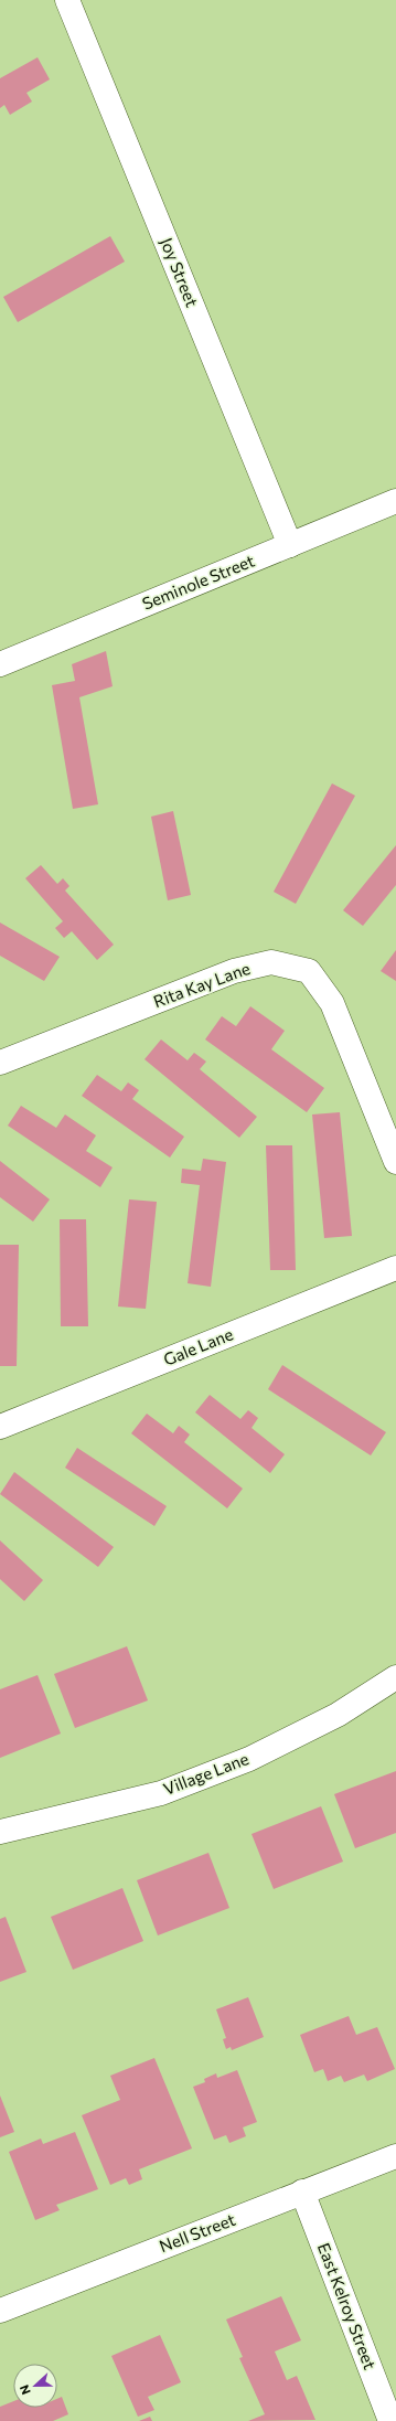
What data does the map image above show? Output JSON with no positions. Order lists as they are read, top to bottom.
{
  "streets": {
    "street": [
      "Joy Street",
      "Seminole Street",
      "Rita Kay Lane",
      "Gale Lane",
      "Village Lane",
      "Nell Street",
      "East Kelroy Street"
    ]
  },
  "crossings": [
    ["Joy Street", "Seminole Street"],
    ["Nell Street", "East Kelroy Street"]
  ],
  "north": "left"
}
